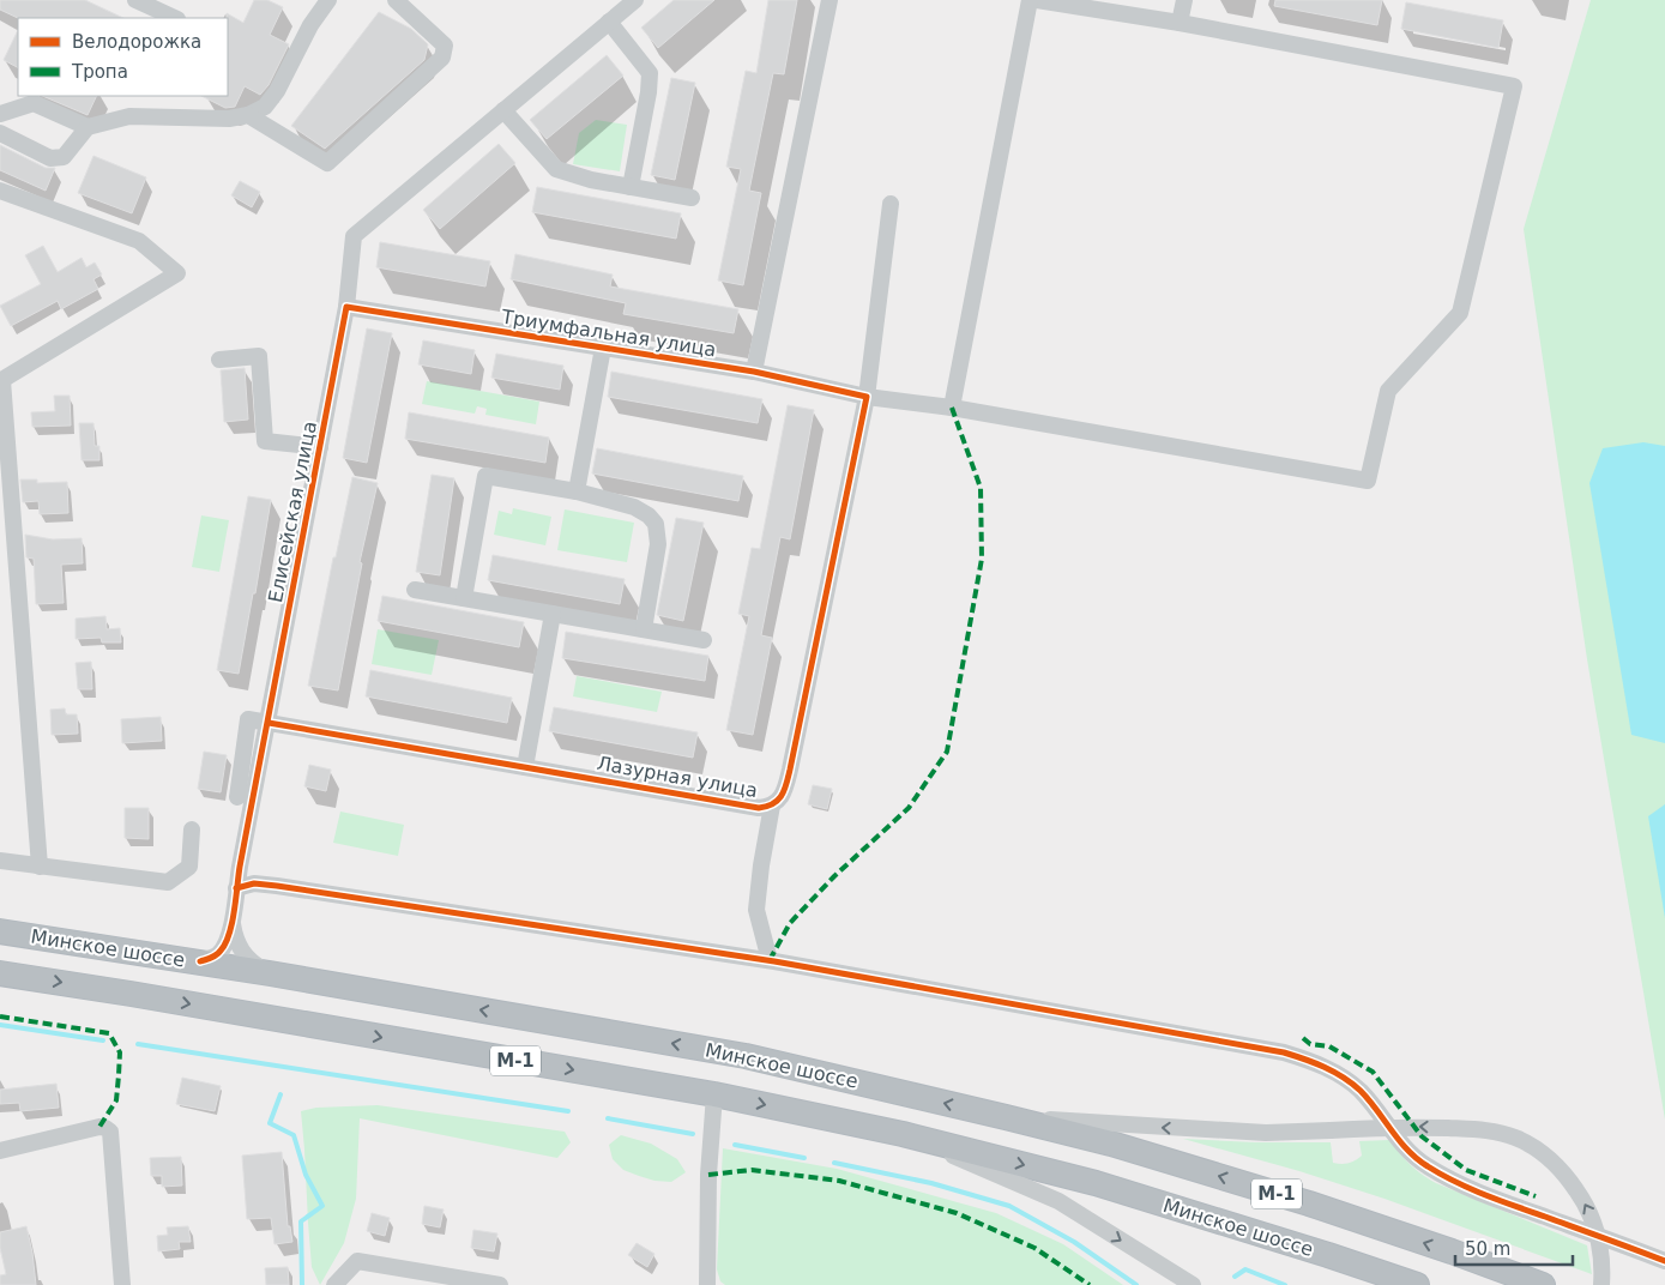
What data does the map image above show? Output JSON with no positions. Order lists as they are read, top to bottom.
{
  "streets": {
    "highway": ["Минское шоссе", "М-1"],
    "street": ["Триумфальная улица", "Елисейская улица", "Лазурная улица"]
  },
  "crossings": [
    ["Триумфальная улица", "Елисейская улица"],
    ["Триумфальная улица", "Лазурная улица"],
    ["Елисейская улица", "Лазурная улица"]
  ],
  "legend": ["Велодорожка", "Тропа"],
  "scale_bar": "50 m"
}
